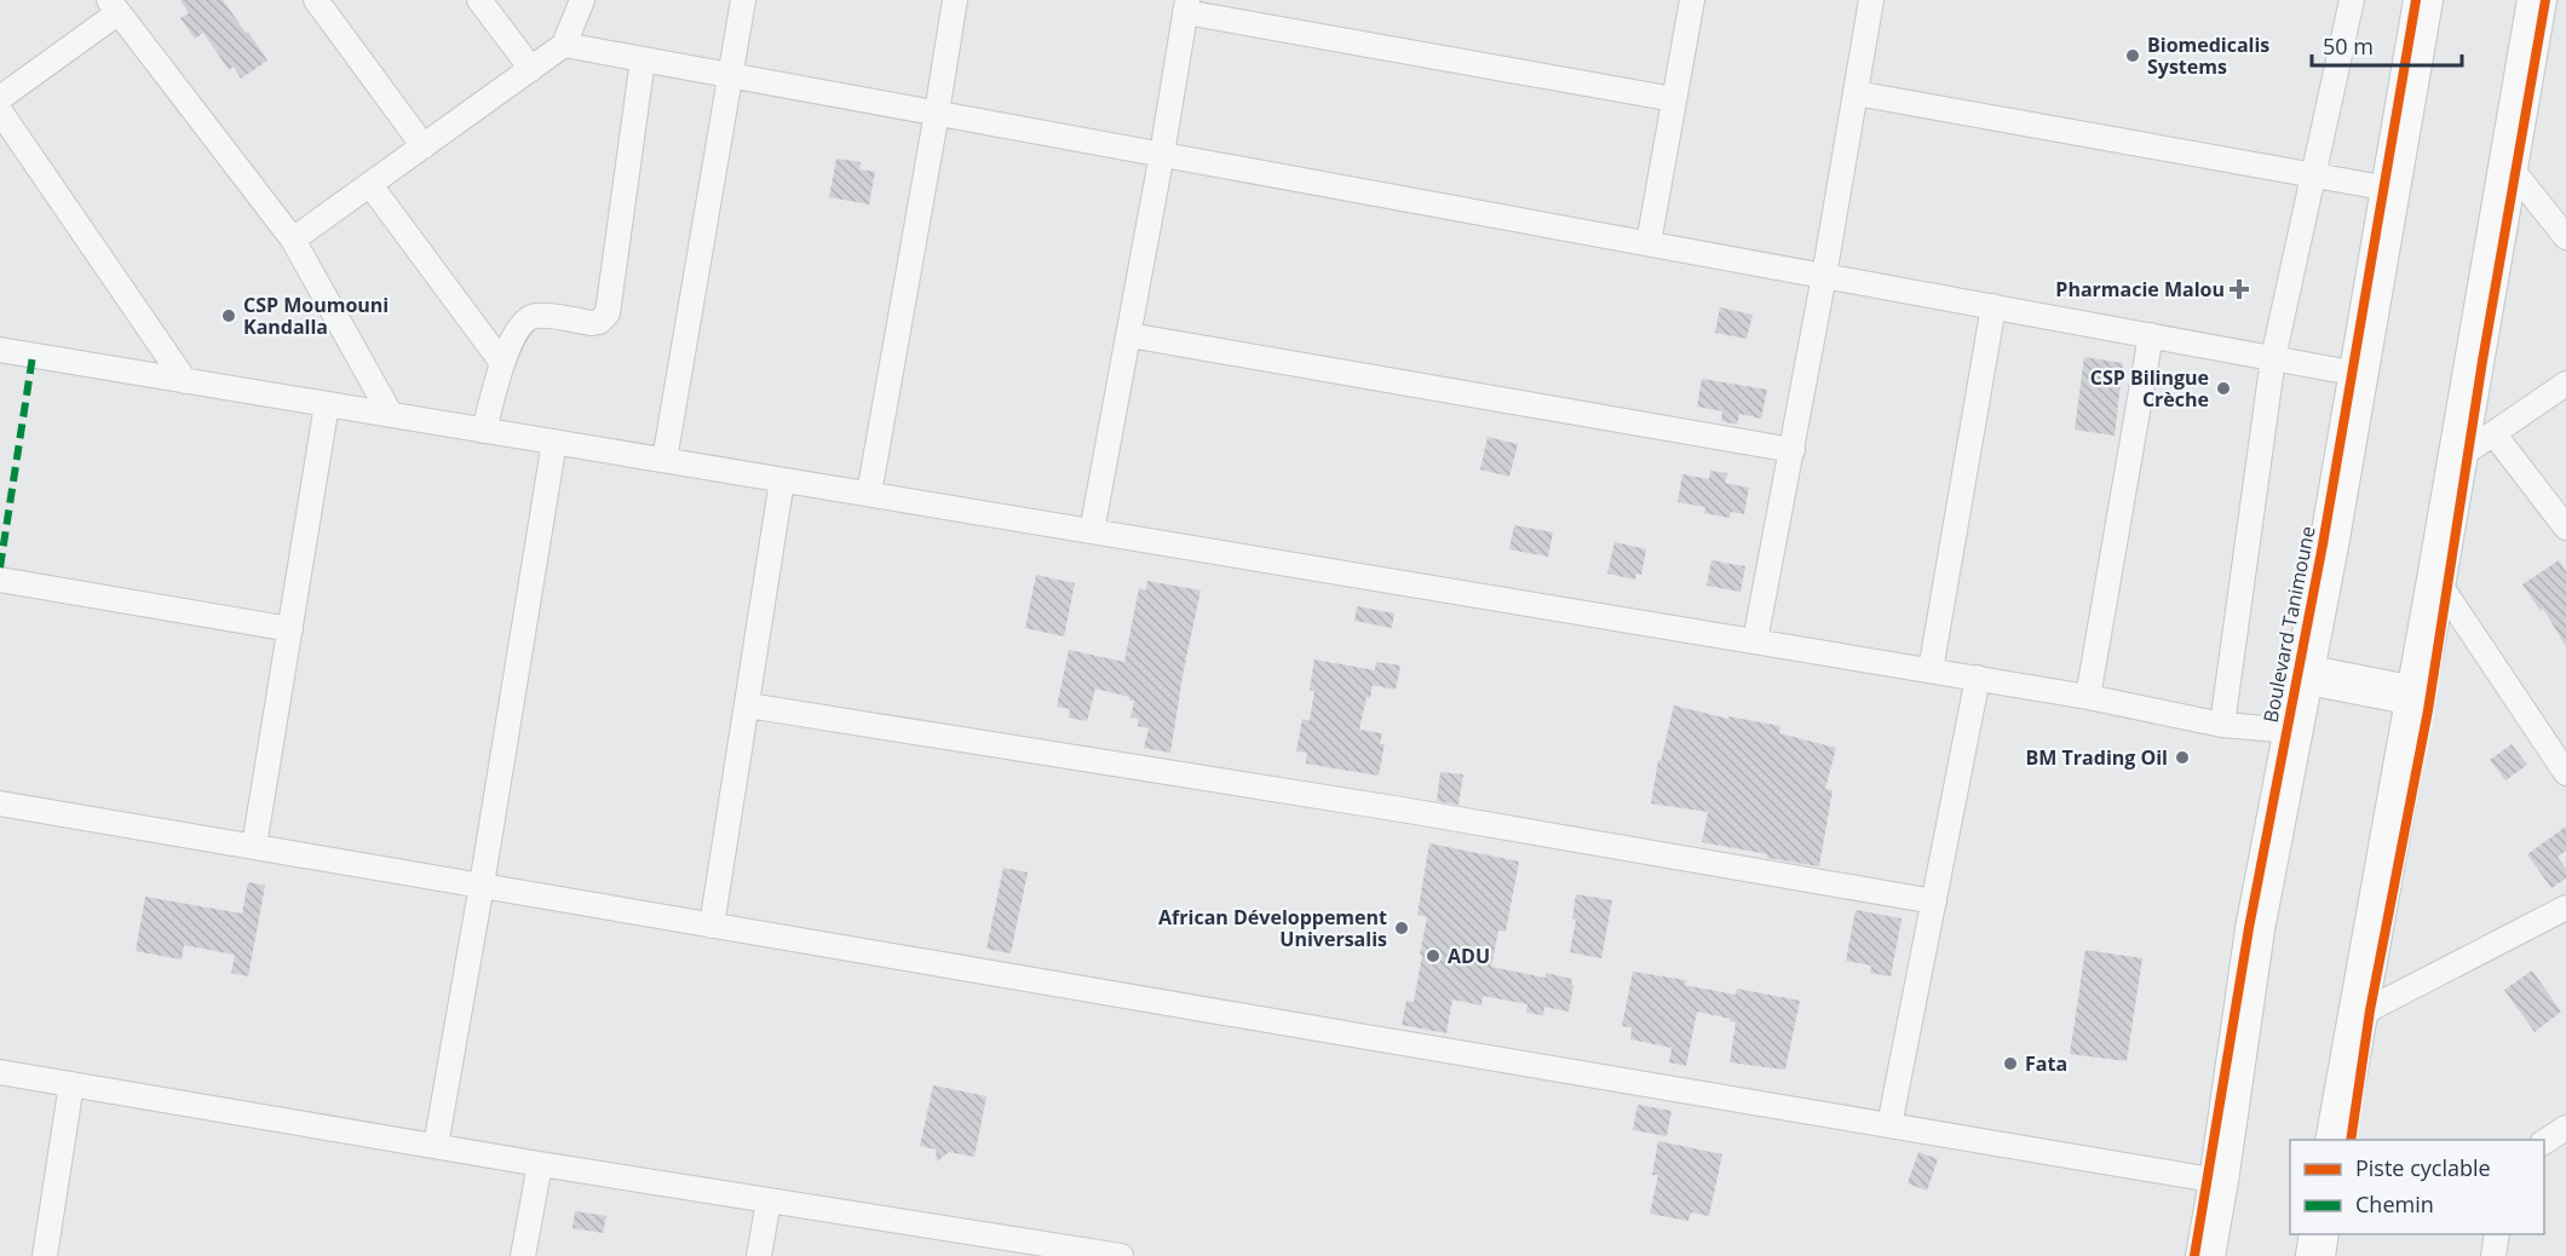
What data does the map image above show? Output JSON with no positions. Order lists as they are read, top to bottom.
{
  "streets": {
    "main road": ["Boulevard Tanimoune"]
  },
  "places": {
    "other": [
      "Biomedicalis Systems",
      "CSP Moumouni Kandalla",
      "CSP Bilingue Crèche",
      "BM Trading Oil",
      "African Développement Universalis",
      "ADU",
      "Fata"
    ],
    "health": ["Pharmacie Malou"]
  },
  "legend": ["Piste cyclable", "Chemin"],
  "scale_bar": "50 m"
}
